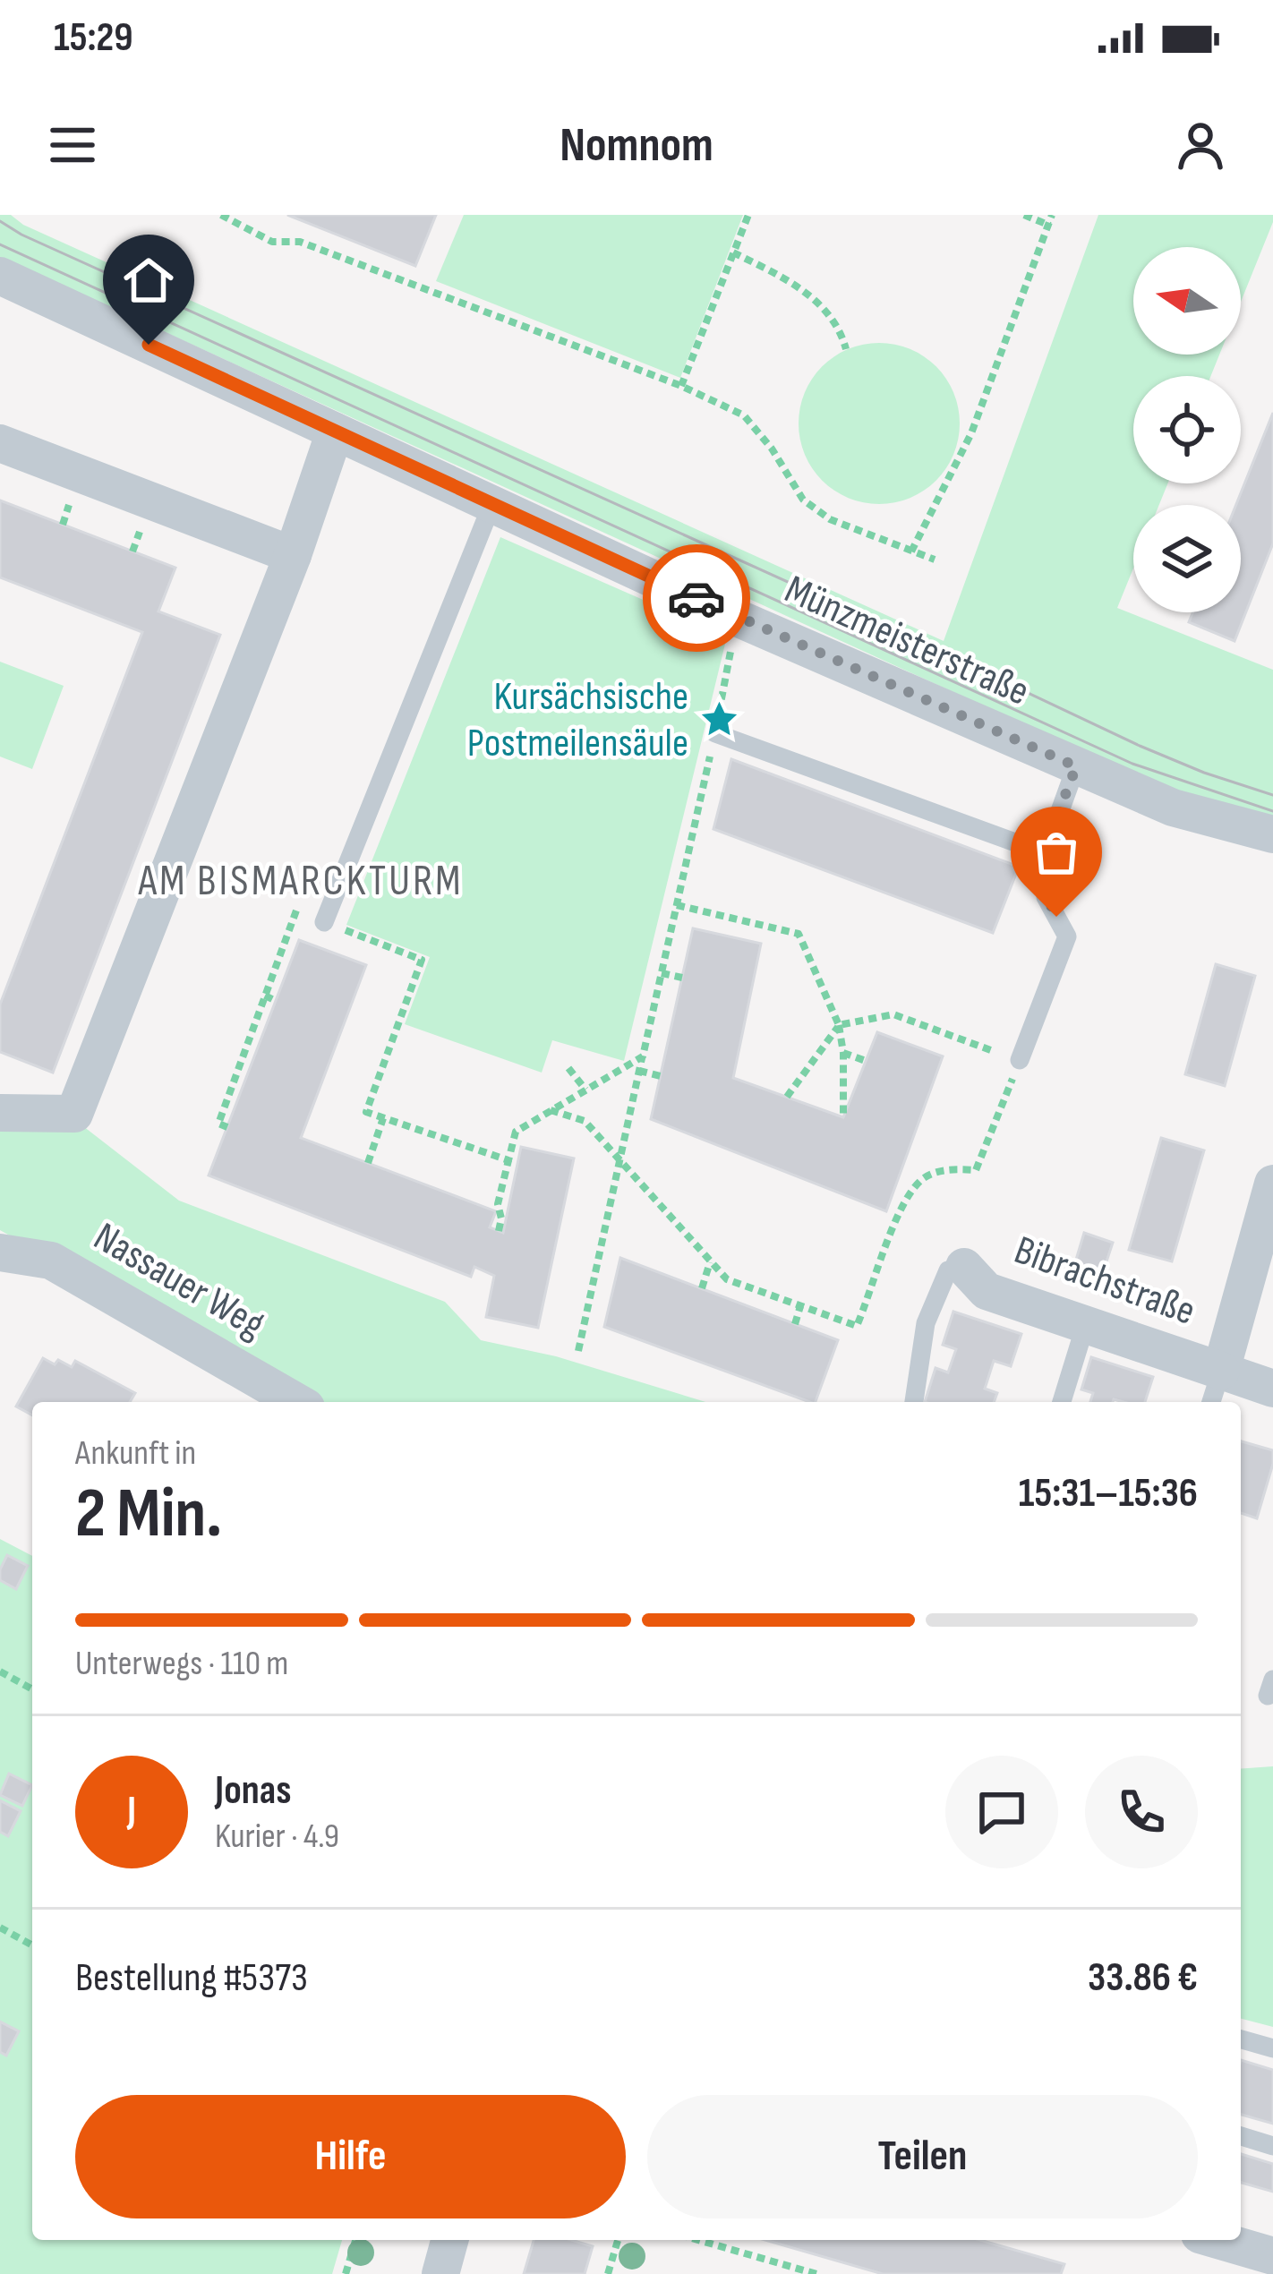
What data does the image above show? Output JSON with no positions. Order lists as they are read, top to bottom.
{
  "streets": {
    "street": ["Münzmeisterstraße", "Nassauer Weg", "Bibrachstraße"]
  },
  "districts": ["AM BISMARCKTURM"],
  "places": {
    "place": ["Kursächsische Postmeilensäule"]
  },
  "north": "left",
  "page": {
    "status": "15:29",
    "header": "Nomnom",
    "heading": ["2 Min.", "Ankunft in", "15:31–15:36"],
    "panel": [
      "Jonas",
      "Kurier · 4.9",
      "Bestellung #5373",
      "33.86 €"
    ],
    "bar": "Unterwegs · 110 m",
    "round": "J",
    "buttons": ["Hilfe", "Teilen"]
  }
}
